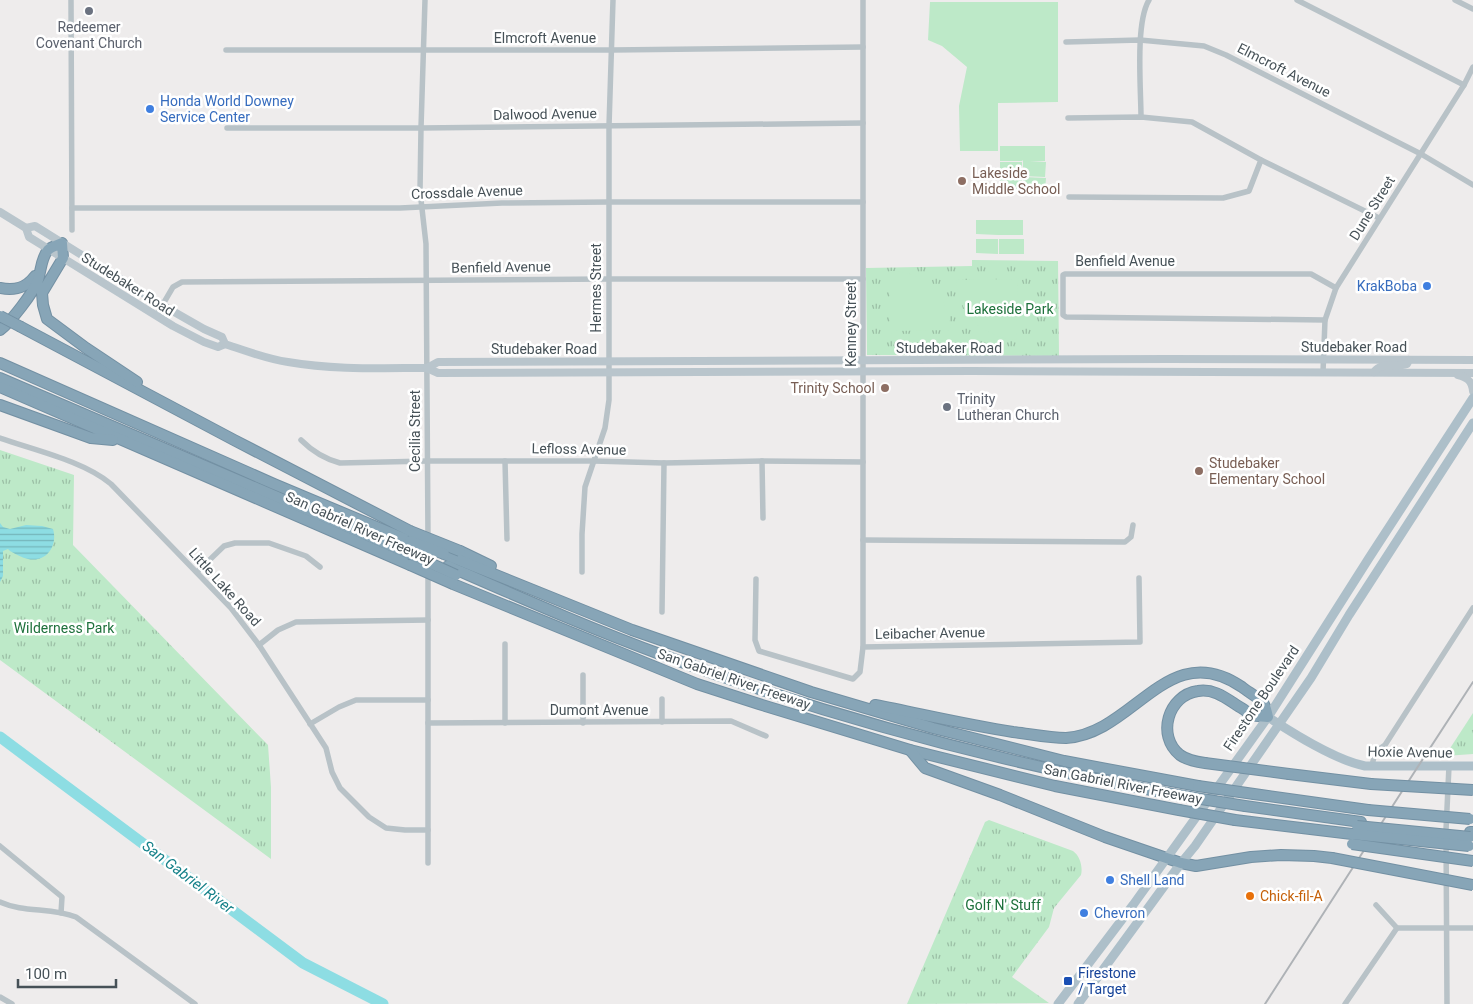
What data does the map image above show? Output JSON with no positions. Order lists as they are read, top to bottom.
{
  "streets": {
    "highway": ["San Gabriel River Freeway"],
    "main road": ["Studebaker Road", "Firestone Boulevard", "Hoxie Avenue"],
    "street": [
      "Elmcroft Avenue",
      "Dalwood Avenue",
      "Crossdale Avenue",
      "Dune Street",
      "Benfield Avenue",
      "Hermes Street",
      "Kenney Street",
      "Cecilia Street",
      "Lefloss Avenue",
      "Little Lake Road",
      "Leibacher Avenue",
      "Dumont Avenue"
    ]
  },
  "crossings": [
    ["Elmcroft Avenue", "Dune Street"],
    ["Elmcroft Avenue", "Hermes Street"],
    ["Elmcroft Avenue", "Kenney Street"],
    ["Elmcroft Avenue", "Cecilia Street"],
    ["Dalwood Avenue", "Hermes Street"],
    ["Dalwood Avenue", "Kenney Street"],
    ["Dalwood Avenue", "Cecilia Street"],
    ["Crossdale Avenue", "Hermes Street"],
    ["Crossdale Avenue", "Kenney Street"],
    ["Crossdale Avenue", "Cecilia Street"],
    ["Dune Street", "Benfield Avenue"],
    ["Dune Street", "Studebaker Road"],
    ["Benfield Avenue", "Studebaker Road"],
    ["Benfield Avenue", "Hermes Street"],
    ["Benfield Avenue", "Kenney Street"],
    ["Benfield Avenue", "Cecilia Street"],
    ["Studebaker Road", "Hermes Street"],
    ["Studebaker Road", "Kenney Street"],
    ["Studebaker Road", "Cecilia Street"],
    ["Hermes Street", "Lefloss Avenue"],
    ["Kenney Street", "Lefloss Avenue"],
    ["Kenney Street", "Leibacher Avenue"],
    ["Cecilia Street", "Lefloss Avenue"],
    ["Cecilia Street", "Little Lake Road"],
    ["Cecilia Street", "Dumont Avenue"],
    ["Firestone Boulevard", "Hoxie Avenue"]
  ],
  "water": ["San Gabriel River"],
  "parks": ["Lakeside Park", "Wilderness Park", "Golf N' Stuff"],
  "places": {
    "other": [
      "Redeemer Covenant Church",
      "Honda World Downey Service Center",
      "Lakeside Middle School",
      "KrakBoba",
      "Trinity School",
      "Trinity Lutheran Church",
      "Studebaker Elementary School",
      "Shell Land",
      "Chick-fil-A",
      "Chevron"
    ],
    "transit": ["Firestone / Target"]
  },
  "scale_bar": "100 m"
}
